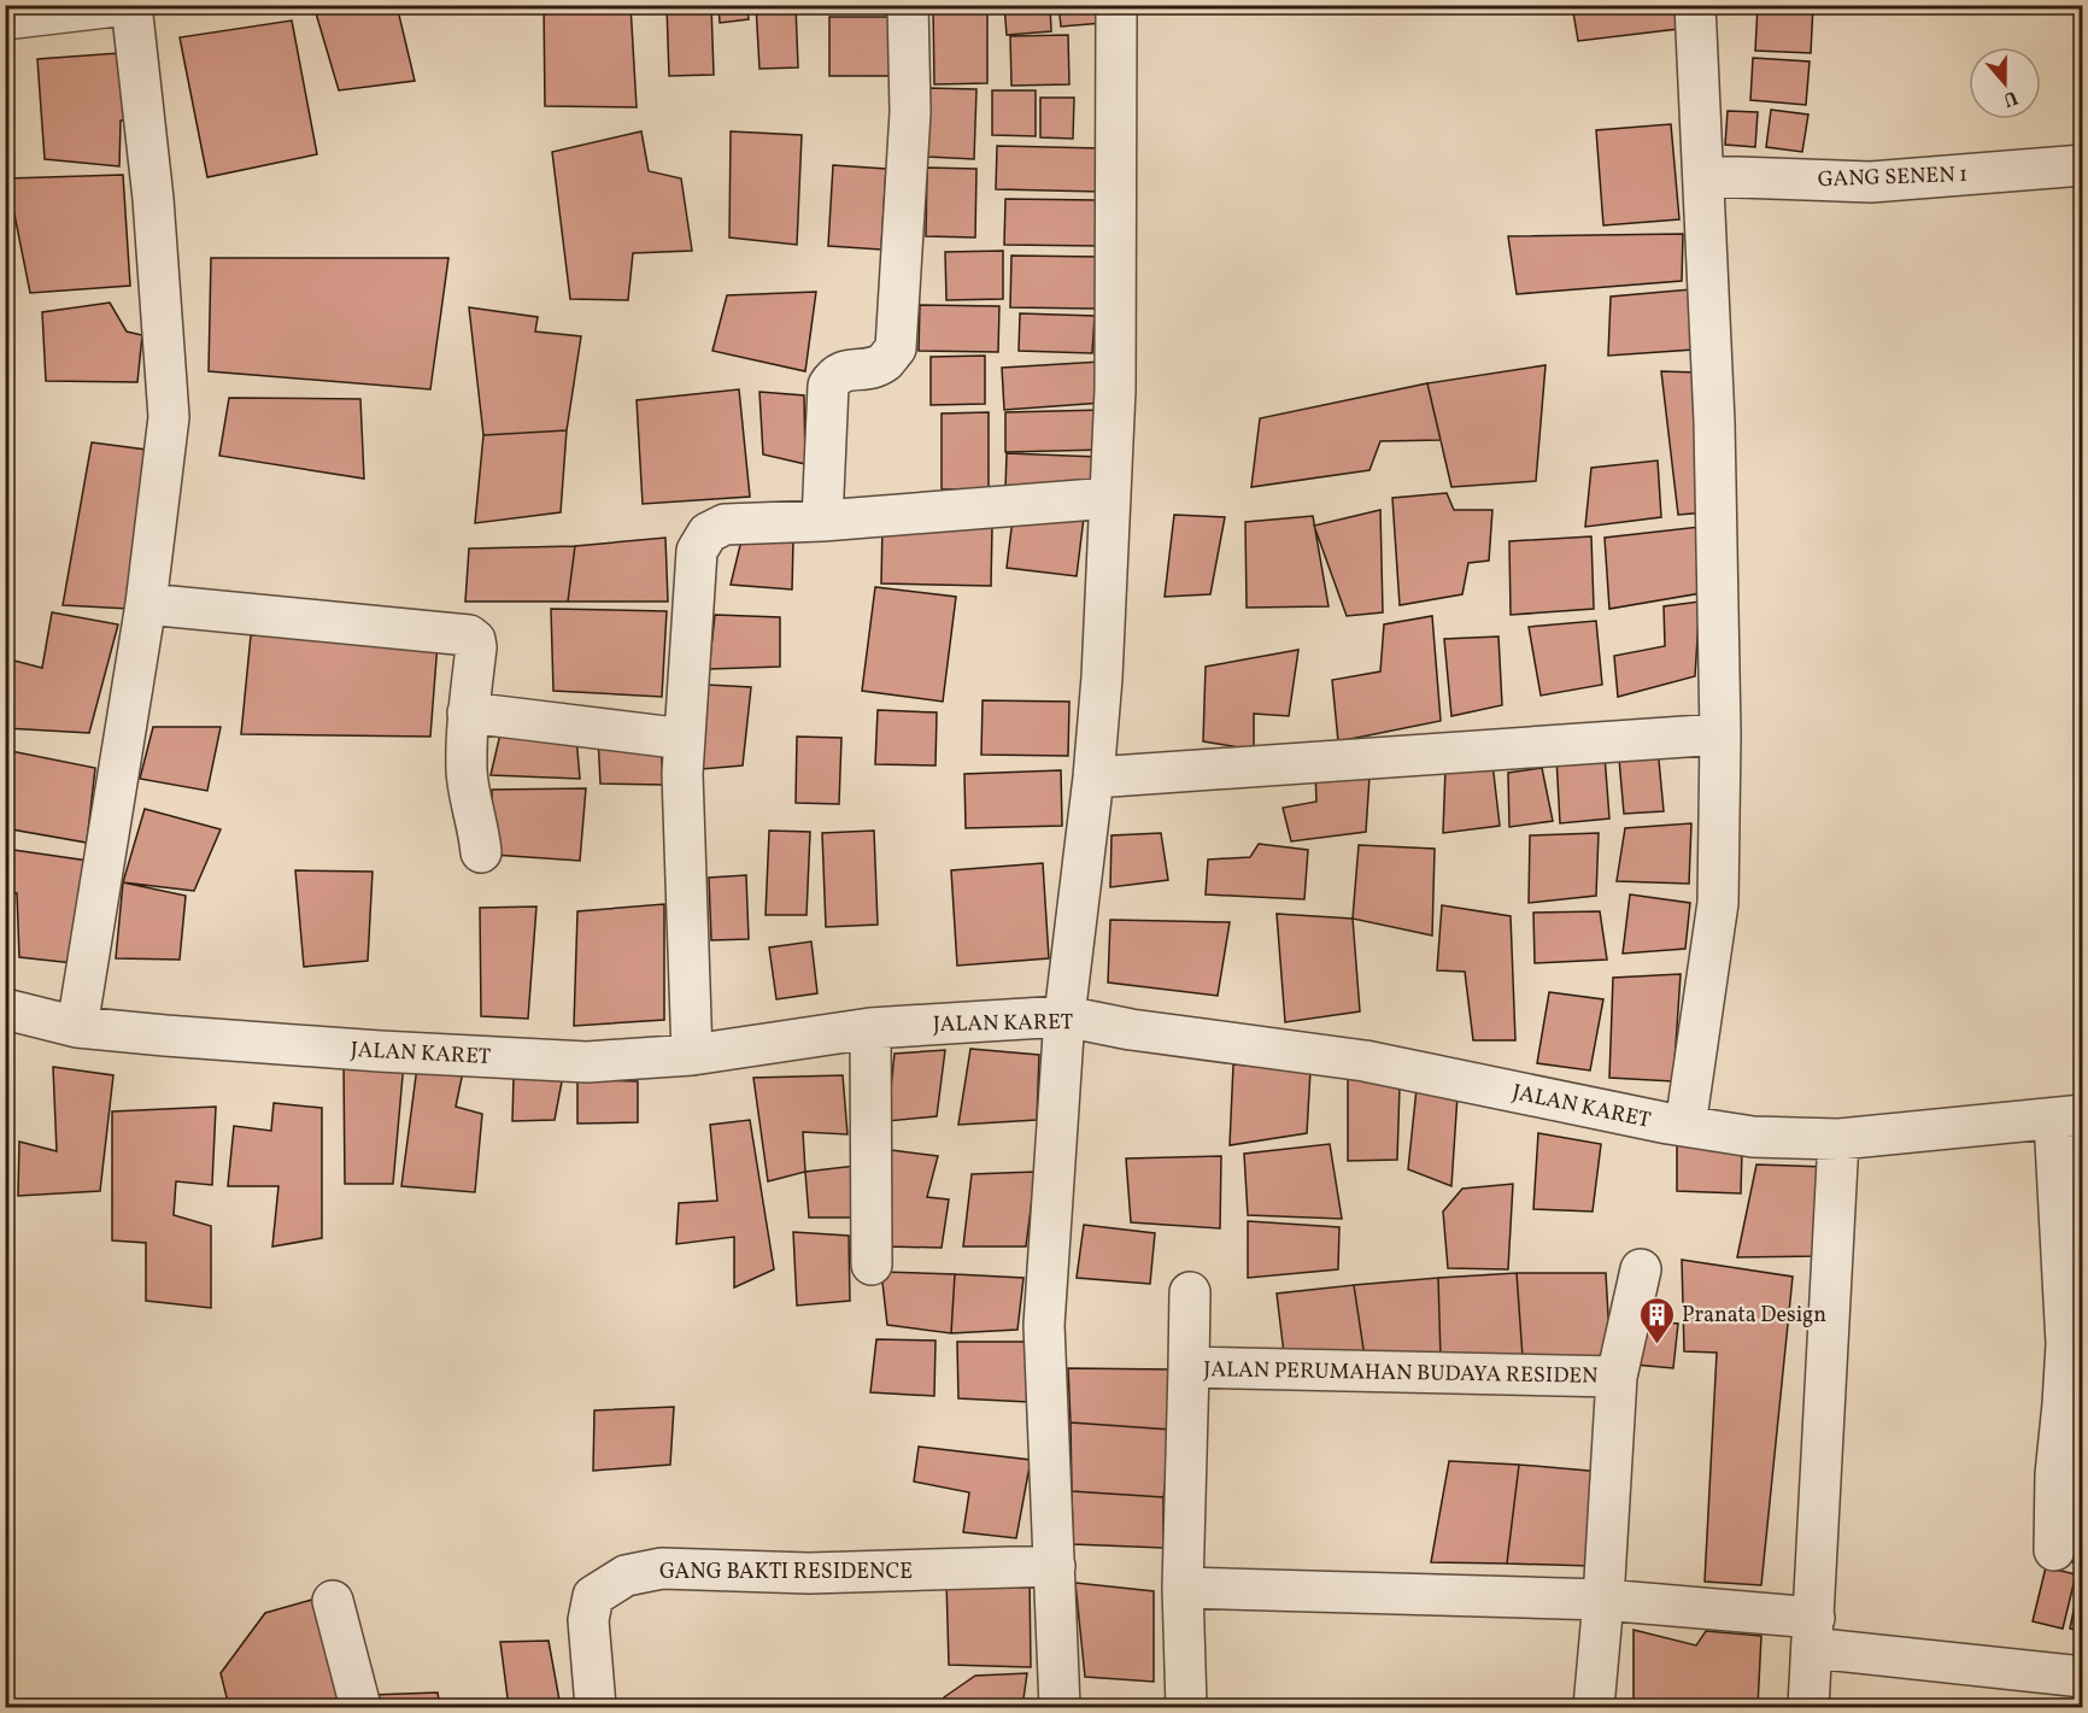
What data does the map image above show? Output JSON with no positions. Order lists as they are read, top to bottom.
{
  "streets": {
    "street": [
      "GANG SENEN 1",
      "JALAN KARET",
      "JALAN PERUMAHAN BUDAYA RESIDEN",
      "GANG BAKTI RESIDENCE"
    ]
  },
  "places": {
    "building": ["Pranata Design"]
  },
  "north": "bottom"
}
